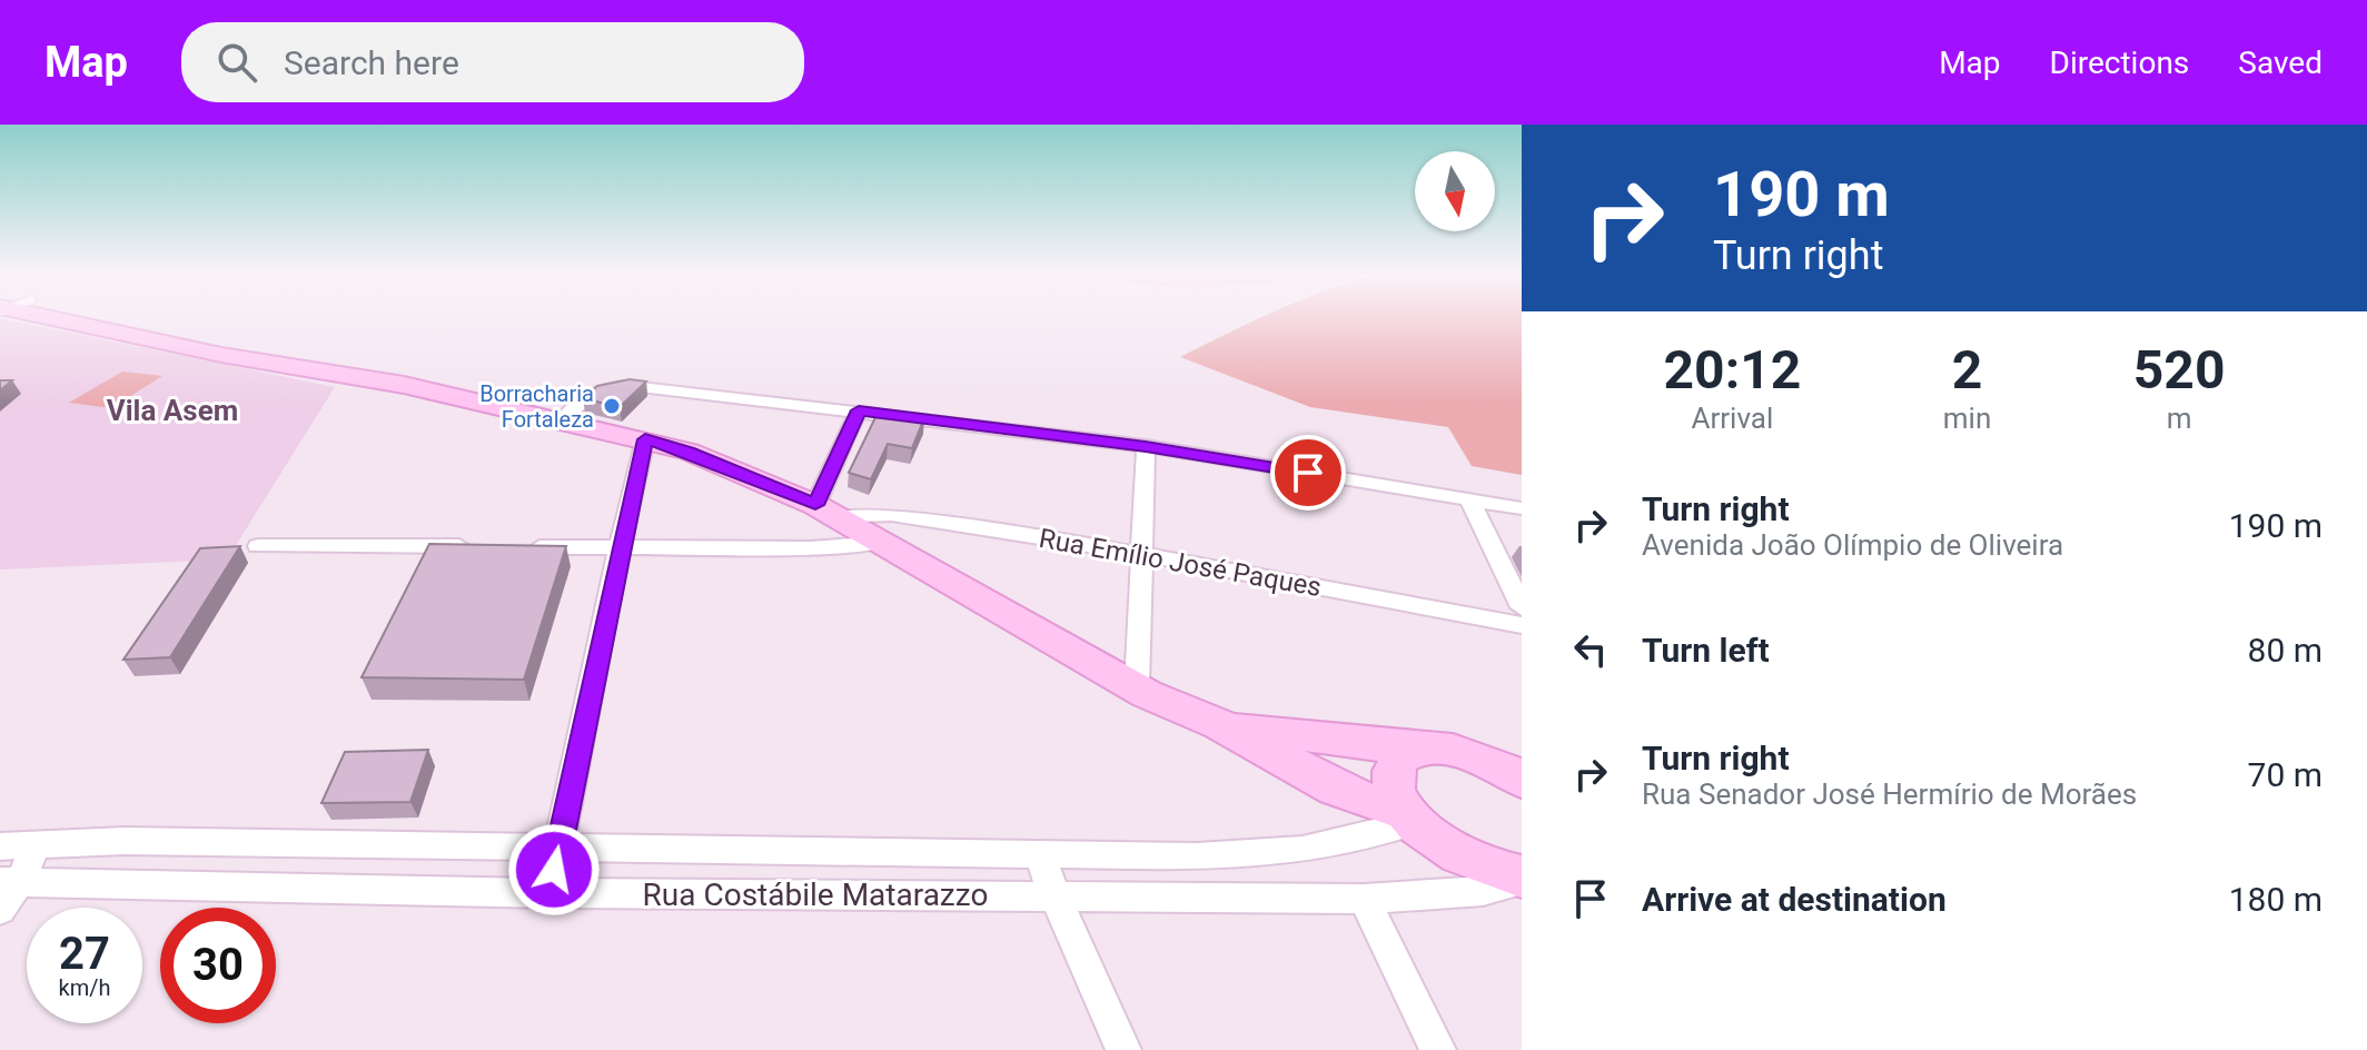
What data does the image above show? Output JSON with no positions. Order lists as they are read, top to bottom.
{
  "streets": {
    "street": ["Rua Emílio José Paques", "Rua Costábile Matarazzo"]
  },
  "districts": ["Vila Asem"],
  "places": ["Borracharia Fortaleza"],
  "north": "bottom",
  "page": {
    "header": "Map",
    "search": "Search here",
    "nav": ["Map", "Directions", "Saved"],
    "turn": ["190 m", "Turn right"],
    "eta": [
      "20:12",
      "Arrival",
      "2",
      "min",
      "520",
      "m"
    ],
    "list": [
      {
        "name": "Turn right",
        "note": "Avenida João Olímpio de Oliveira",
        "value": "190 m"
      },
      {
        "name": "Turn left",
        "value": "80 m"
      },
      {
        "name": "Turn right",
        "note": "Rua Senador José Hermírio de Morães",
        "value": "70 m"
      },
      {
        "name": "Arrive at destination",
        "value": "180 m"
      }
    ],
    "speed": "27 km/h",
    "limit": "30"
  }
}
